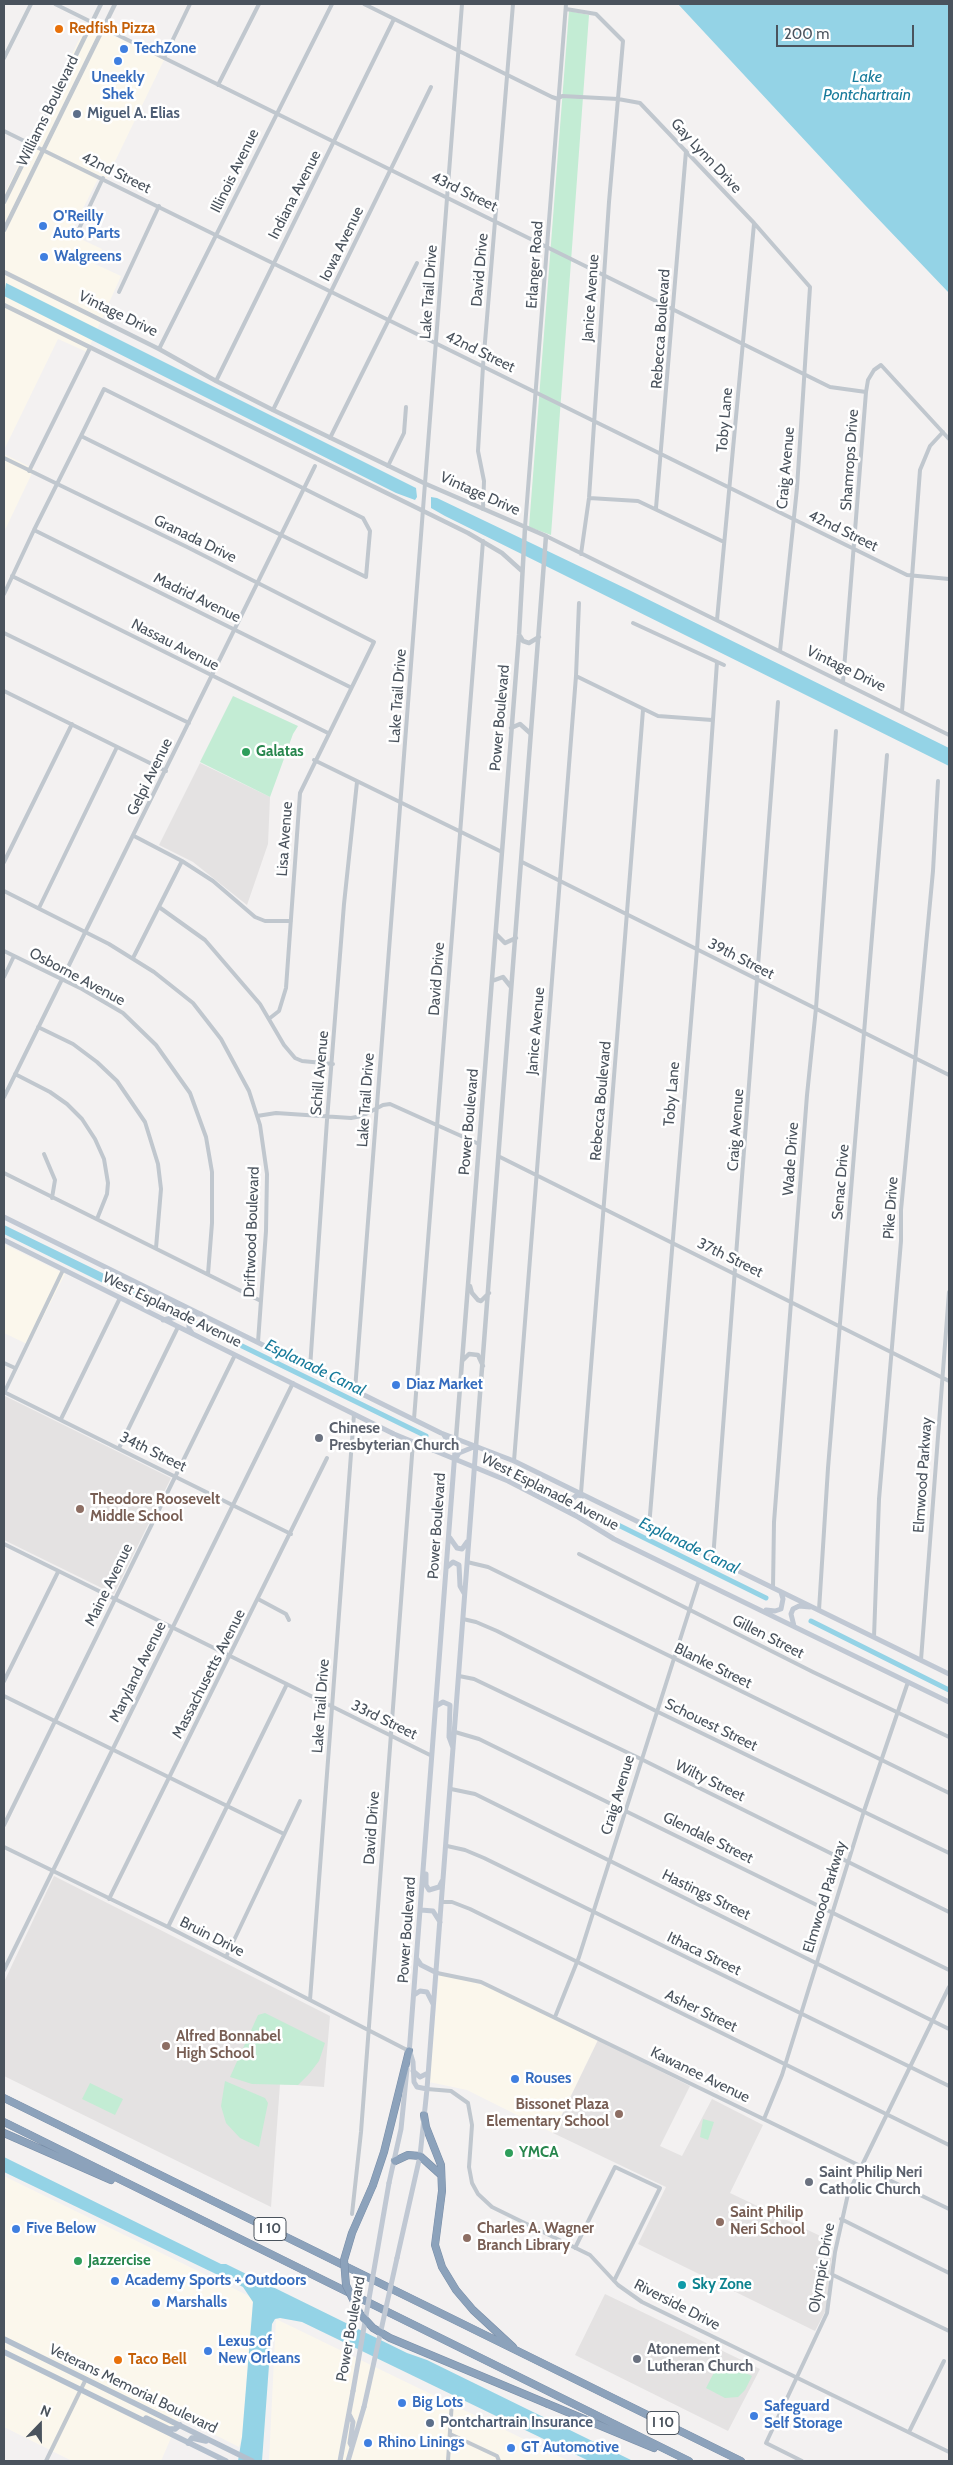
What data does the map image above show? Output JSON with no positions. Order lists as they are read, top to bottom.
{
  "streets": {
    "highway": ["I 10"],
    "main road": ["Power Boulevard", "West Esplanade Avenue", "Veterans Memorial Boulevard"],
    "street": [
      "Williams Boulevard",
      "Gay Lynn Drive",
      "Illinois Avenue",
      "42nd Street",
      "43rd Street",
      "Indiana Avenue",
      "Iowa Avenue",
      "Erlanger Road",
      "David Drive",
      "Lake Trail Drive",
      "Janice Avenue",
      "Vintage Drive",
      "Rebecca Boulevard",
      "Toby Lane",
      "Shamrops Drive",
      "Craig Avenue",
      "Granada Drive",
      "Madrid Avenue",
      "Nassau Avenue",
      "Gelpi Avenue",
      "Lisa Avenue",
      "39th Street",
      "Osborne Avenue",
      "Schill Avenue",
      "Wade Drive",
      "Senac Drive",
      "Pike Drive",
      "Driftwood Boulevard",
      "37th Street",
      "34th Street",
      "Elmwood Parkway",
      "Maine Avenue",
      "Gillen Street",
      "Blanke Street",
      "Maryland Avenue",
      "Massachusetts Avenue",
      "33rd Street",
      "Schouest Street",
      "Wilty Street",
      "Glendale Street",
      "Hastings Street",
      "Bruin Drive",
      "Ithaca Street",
      "Asher Street",
      "Kawanee Avenue",
      "Olympic Drive",
      "Riverside Drive"
    ]
  },
  "crossings": [
    ["Williams Boulevard", "42nd Street"],
    ["Williams Boulevard", "43rd Street"],
    ["Gay Lynn Drive", "Erlanger Road"],
    ["Gay Lynn Drive", "Janice Avenue"],
    ["Gay Lynn Drive", "Rebecca Boulevard"],
    ["Gay Lynn Drive", "Toby Lane"],
    ["Gay Lynn Drive", "Craig Avenue"],
    ["Illinois Avenue", "42nd Street"],
    ["Illinois Avenue", "43rd Street"],
    ["Illinois Avenue", "Vintage Drive"],
    ["42nd Street", "Indiana Avenue"],
    ["42nd Street", "Iowa Avenue"],
    ["42nd Street", "Erlanger Road"],
    ["42nd Street", "David Drive"],
    ["42nd Street", "Lake Trail Drive"],
    ["42nd Street", "Janice Avenue"],
    ["42nd Street", "Rebecca Boulevard"],
    ["42nd Street", "Toby Lane"],
    ["42nd Street", "Shamrops Drive"],
    ["42nd Street", "Craig Avenue"],
    ["43rd Street", "Indiana Avenue"],
    ["43rd Street", "Iowa Avenue"],
    ["43rd Street", "Erlanger Road"],
    ["43rd Street", "David Drive"],
    ["43rd Street", "Lake Trail Drive"],
    ["43rd Street", "Janice Avenue"],
    ["43rd Street", "Rebecca Boulevard"],
    ["43rd Street", "Toby Lane"],
    ["43rd Street", "Shamrops Drive"],
    ["43rd Street", "Craig Avenue"],
    ["Indiana Avenue", "Vintage Drive"],
    ["Iowa Avenue", "Vintage Drive"],
    ["Erlanger Road", "Janice Avenue"],
    ["Erlanger Road", "Vintage Drive"],
    ["Erlanger Road", "Power Boulevard"],
    ["David Drive", "Vintage Drive"],
    ["David Drive", "West Esplanade Avenue"],
    ["David Drive", "33rd Street"],
    ["David Drive", "Bruin Drive"],
    ["Lake Trail Drive", "Vintage Drive"],
    ["Lake Trail Drive", "West Esplanade Avenue"],
    ["Lake Trail Drive", "33rd Street"],
    ["Lake Trail Drive", "Bruin Drive"],
    ["Janice Avenue", "Vintage Drive"],
    ["Janice Avenue", "39th Street"],
    ["Janice Avenue", "37th Street"],
    ["Janice Avenue", "West Esplanade Avenue"],
    ["Vintage Drive", "Toby Lane"],
    ["Vintage Drive", "Shamrops Drive"],
    ["Vintage Drive", "Craig Avenue"],
    ["Vintage Drive", "Power Boulevard"],
    ["Rebecca Boulevard", "39th Street"],
    ["Rebecca Boulevard", "37th Street"],
    ["Rebecca Boulevard", "West Esplanade Avenue"],
    ["Toby Lane", "39th Street"],
    ["Toby Lane", "37th Street"],
    ["Toby Lane", "West Esplanade Avenue"],
    ["Craig Avenue", "39th Street"],
    ["Craig Avenue", "37th Street"],
    ["Craig Avenue", "West Esplanade Avenue"],
    ["Craig Avenue", "Gillen Street"],
    ["Craig Avenue", "Blanke Street"],
    ["Craig Avenue", "Schouest Street"],
    ["Craig Avenue", "Wilty Street"],
    ["Craig Avenue", "Glendale Street"],
    ["Craig Avenue", "Hastings Street"],
    ["Craig Avenue", "Ithaca Street"],
    ["Craig Avenue", "Asher Street"],
    ["Craig Avenue", "Kawanee Avenue"],
    ["Granada Drive", "Gelpi Avenue"],
    ["Granada Drive", "Lisa Avenue"],
    ["Madrid Avenue", "Gelpi Avenue"],
    ["Madrid Avenue", "Lisa Avenue"],
    ["Nassau Avenue", "Gelpi Avenue"],
    ["Nassau Avenue", "Lisa Avenue"],
    ["Power Boulevard", "39th Street"],
    ["Power Boulevard", "37th Street"],
    ["Power Boulevard", "West Esplanade Avenue"],
    ["Power Boulevard", "Blanke Street"],
    ["Power Boulevard", "33rd Street"],
    ["Power Boulevard", "Schouest Street"],
    ["Power Boulevard", "Wilty Street"],
    ["Power Boulevard", "Glendale Street"],
    ["Power Boulevard", "Hastings Street"],
    ["Power Boulevard", "Bruin Drive"],
    ["Power Boulevard", "Ithaca Street"],
    ["Power Boulevard", "Asher Street"],
    ["Power Boulevard", "Kawanee Avenue"],
    ["Power Boulevard", "Riverside Drive"],
    ["Gelpi Avenue", "Osborne Avenue"],
    ["Gelpi Avenue", "Driftwood Boulevard"],
    ["39th Street", "Wade Drive"],
    ["39th Street", "Senac Drive"],
    ["39th Street", "Pike Drive"],
    ["Schill Avenue", "West Esplanade Avenue"],
    ["Wade Drive", "37th Street"],
    ["Wade Drive", "West Esplanade Avenue"],
    ["Senac Drive", "37th Street"],
    ["Senac Drive", "West Esplanade Avenue"],
    ["Pike Drive", "37th Street"],
    ["Pike Drive", "West Esplanade Avenue"],
    ["Driftwood Boulevard", "West Esplanade Avenue"],
    ["37th Street", "Elmwood Parkway"],
    ["West Esplanade Avenue", "Elmwood Parkway"],
    ["West Esplanade Avenue", "Maine Avenue"],
    ["West Esplanade Avenue", "Maryland Avenue"],
    ["34th Street", "Maine Avenue"],
    ["34th Street", "Maryland Avenue"],
    ["34th Street", "Massachusetts Avenue"],
    ["Elmwood Parkway", "Gillen Street"],
    ["Elmwood Parkway", "Blanke Street"],
    ["Elmwood Parkway", "Schouest Street"],
    ["Elmwood Parkway", "Wilty Street"],
    ["Elmwood Parkway", "Glendale Street"],
    ["Elmwood Parkway", "Hastings Street"],
    ["Elmwood Parkway", "Ithaca Street"],
    ["Elmwood Parkway", "Asher Street"],
    ["Elmwood Parkway", "Kawanee Avenue"],
    ["Maine Avenue", "33rd Street"],
    ["Maryland Avenue", "33rd Street"],
    ["Maryland Avenue", "Bruin Drive"],
    ["Massachusetts Avenue", "33rd Street"],
    ["Massachusetts Avenue", "Bruin Drive"],
    ["Hastings Street", "Olympic Drive"],
    ["Ithaca Street", "Olympic Drive"],
    ["Asher Street", "Olympic Drive"],
    ["Kawanee Avenue", "Olympic Drive"],
    ["Olympic Drive", "Riverside Drive"]
  ],
  "water": ["Lake Pontchartrain", "Esplanade Canal"],
  "places": [
    "Redfish Pizza",
    "TechZone",
    "Uneekly Shek",
    "Miguel A. Elias",
    "O'Reilly Auto Parts",
    "Walgreens",
    "Galatas",
    "Diaz Market",
    "Chinese Presbyterian Church",
    "Theodore Roosevelt Middle School",
    "Alfred Bonnabel High School",
    "Rouses",
    "Bissonet Plaza Elementary School",
    "YMCA",
    "Saint Philip Neri Catholic Church",
    "Saint Philip Neri School",
    "Five Below",
    "Charles A. Wagner Branch Library",
    "Jazzercise",
    "Academy Sports + Outdoors",
    "Sky Zone",
    "Marshalls",
    "Lexus of New Orleans",
    "Atonement Lutheran Church",
    "Taco Bell",
    "Big Lots",
    "Safeguard Self Storage",
    "Pontchartrain Insurance",
    "Rhino Linings",
    "GT Automotive"
  ],
  "scale_bar": "200 m",
  "north": "top"
}
